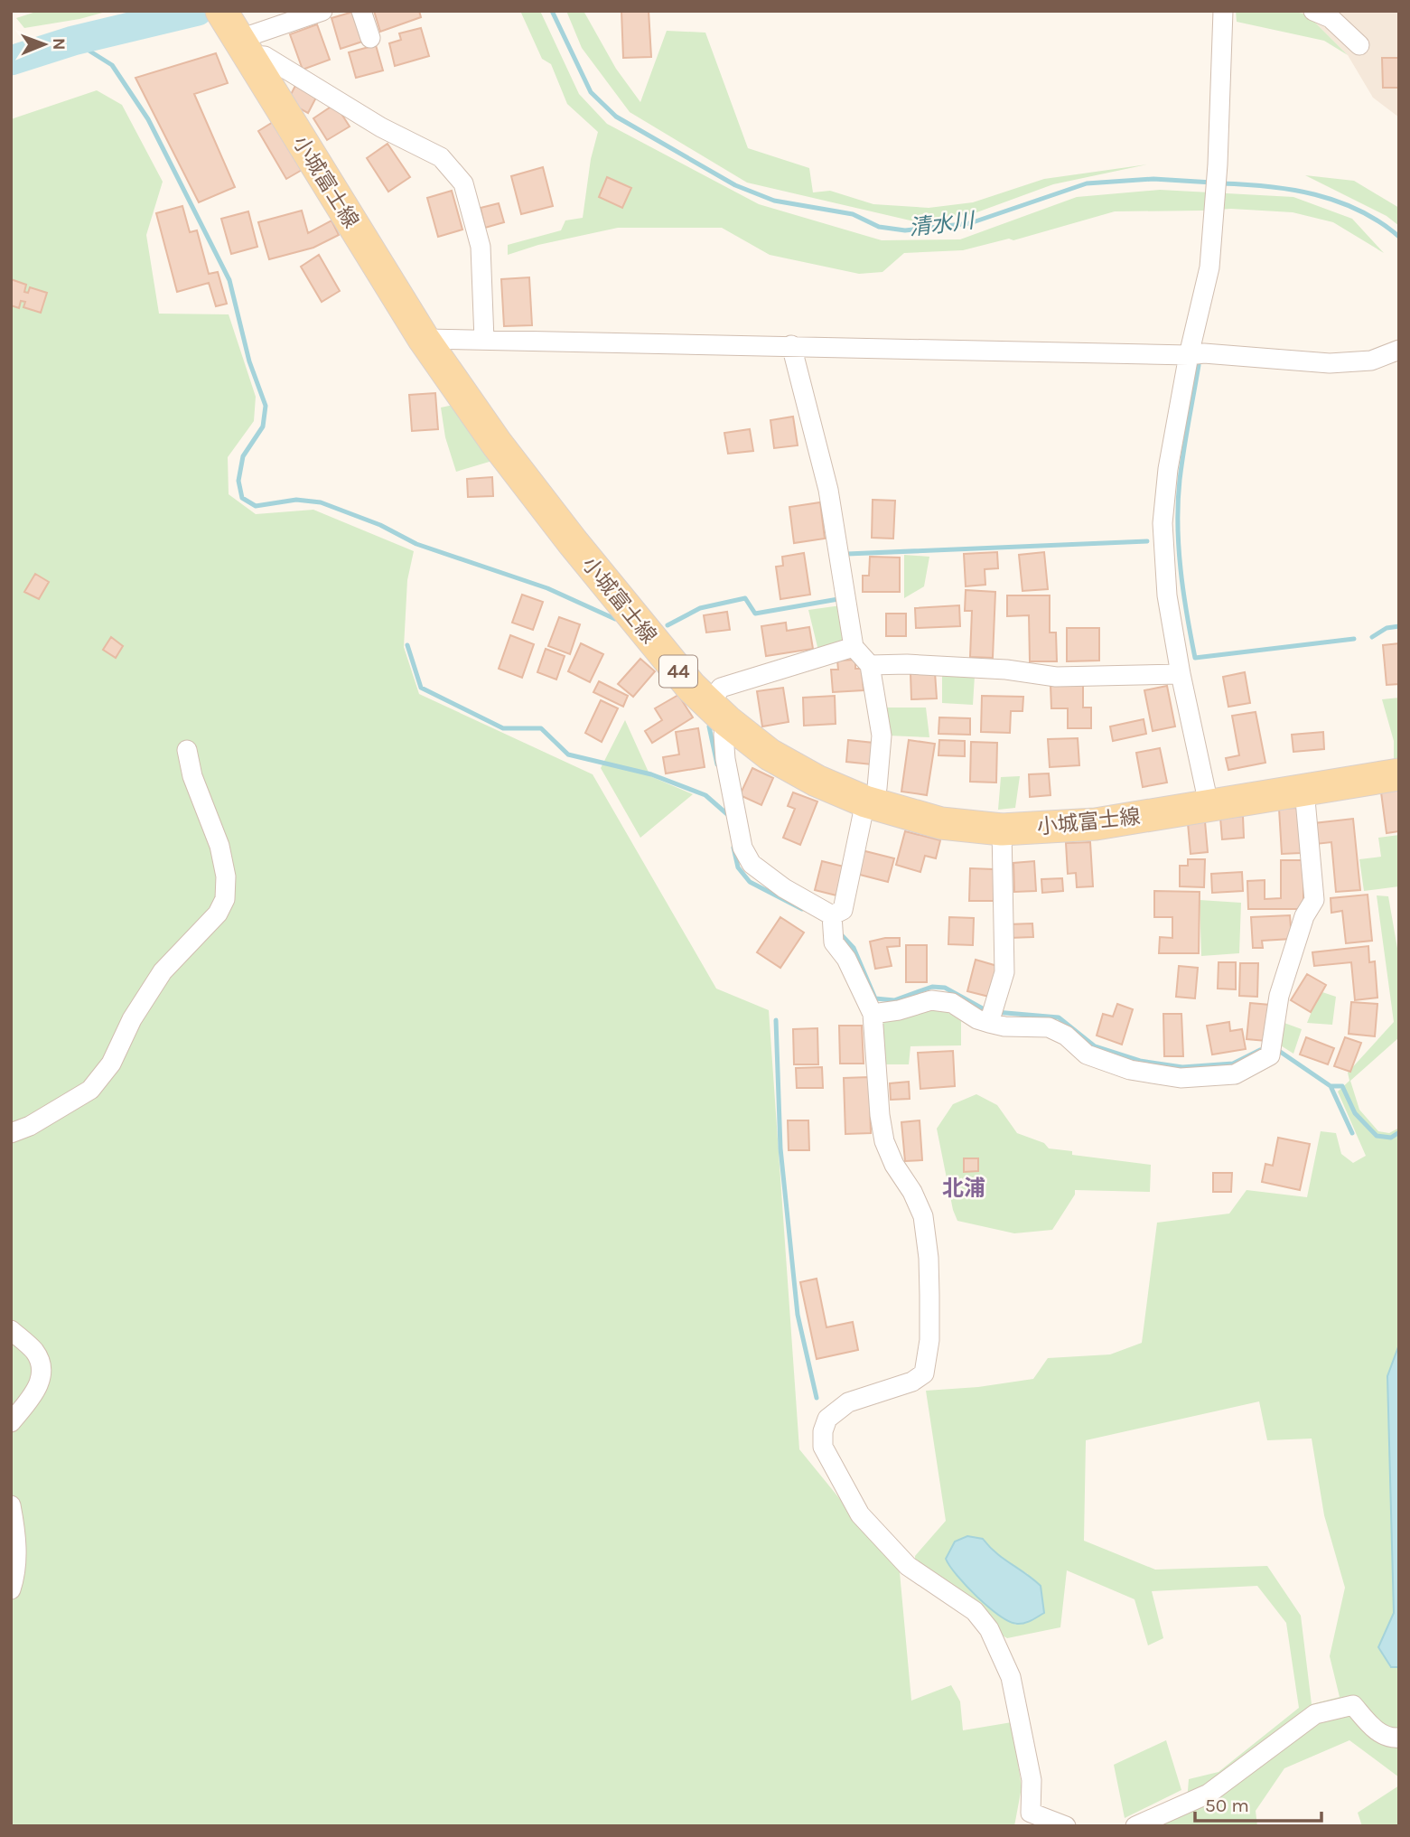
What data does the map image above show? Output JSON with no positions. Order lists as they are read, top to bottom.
{
  "streets": {
    "main road": ["小城富士線", "44"]
  },
  "districts": ["北浦"],
  "water": ["清水川"],
  "scale_bar": "50 m",
  "north": "right"
}
